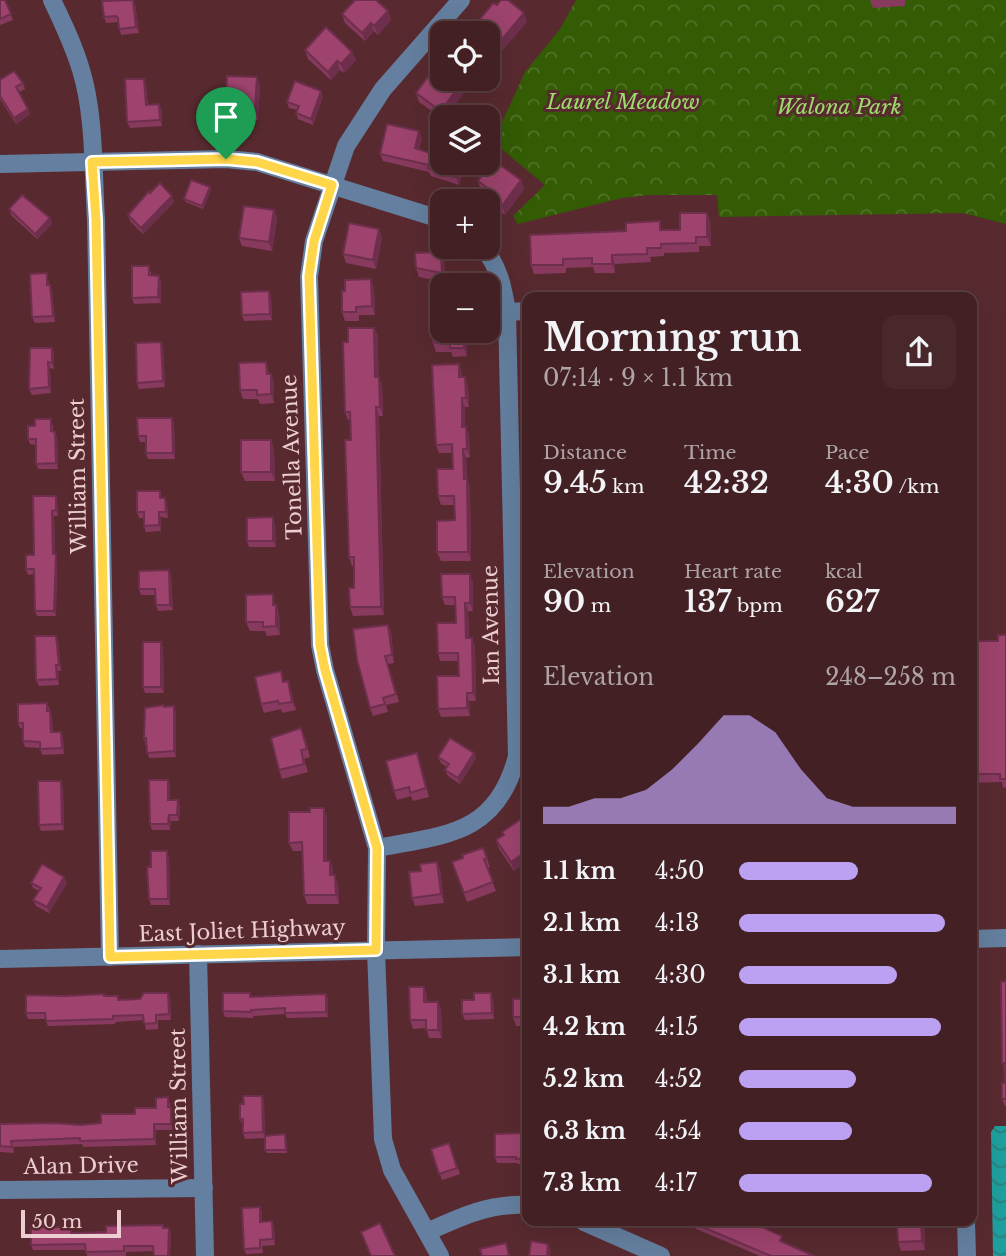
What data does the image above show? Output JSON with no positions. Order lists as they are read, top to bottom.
{
  "streets": {
    "street": [
      "Tonella Avenue",
      "William Street",
      "Ian Avenue",
      "East Joliet Highway",
      "Alan Drive"
    ]
  },
  "crossings": [
    ["Tonella Avenue", "Ian Avenue"],
    ["Tonella Avenue", "East Joliet Highway"],
    ["William Street", "East Joliet Highway"],
    ["William Street", "Alan Drive"]
  ],
  "parks": ["Laurel Meadow", "Walona Park"],
  "scale_bar": "50 m",
  "page": {
    "map_buttons": ["+", "−"],
    "heading": ["Morning run", "07:14 · 9 × 1.1 km"],
    "stats": [
      ["Distance", "9.45 km"],
      ["Time", "42:32"],
      ["Pace", "4:30 /km"],
      ["Elevation", "90 m"],
      ["Heart rate", "137 bpm"],
      ["kcal", "627"]
    ],
    "chart": ["Elevation", "248–258 m"],
    "list": [
      {
        "name": "1.1 km",
        "note": "4:50"
      },
      {
        "name": "2.1 km",
        "note": "4:13"
      },
      {
        "name": "3.1 km",
        "note": "4:30"
      },
      {
        "name": "4.2 km",
        "note": "4:15"
      },
      {
        "name": "5.2 km",
        "note": "4:52"
      },
      {
        "name": "6.3 km",
        "note": "4:54"
      },
      {
        "name": "7.3 km",
        "note": "4:17"
      }
    ],
    "scale": "50 m"
  }
}
